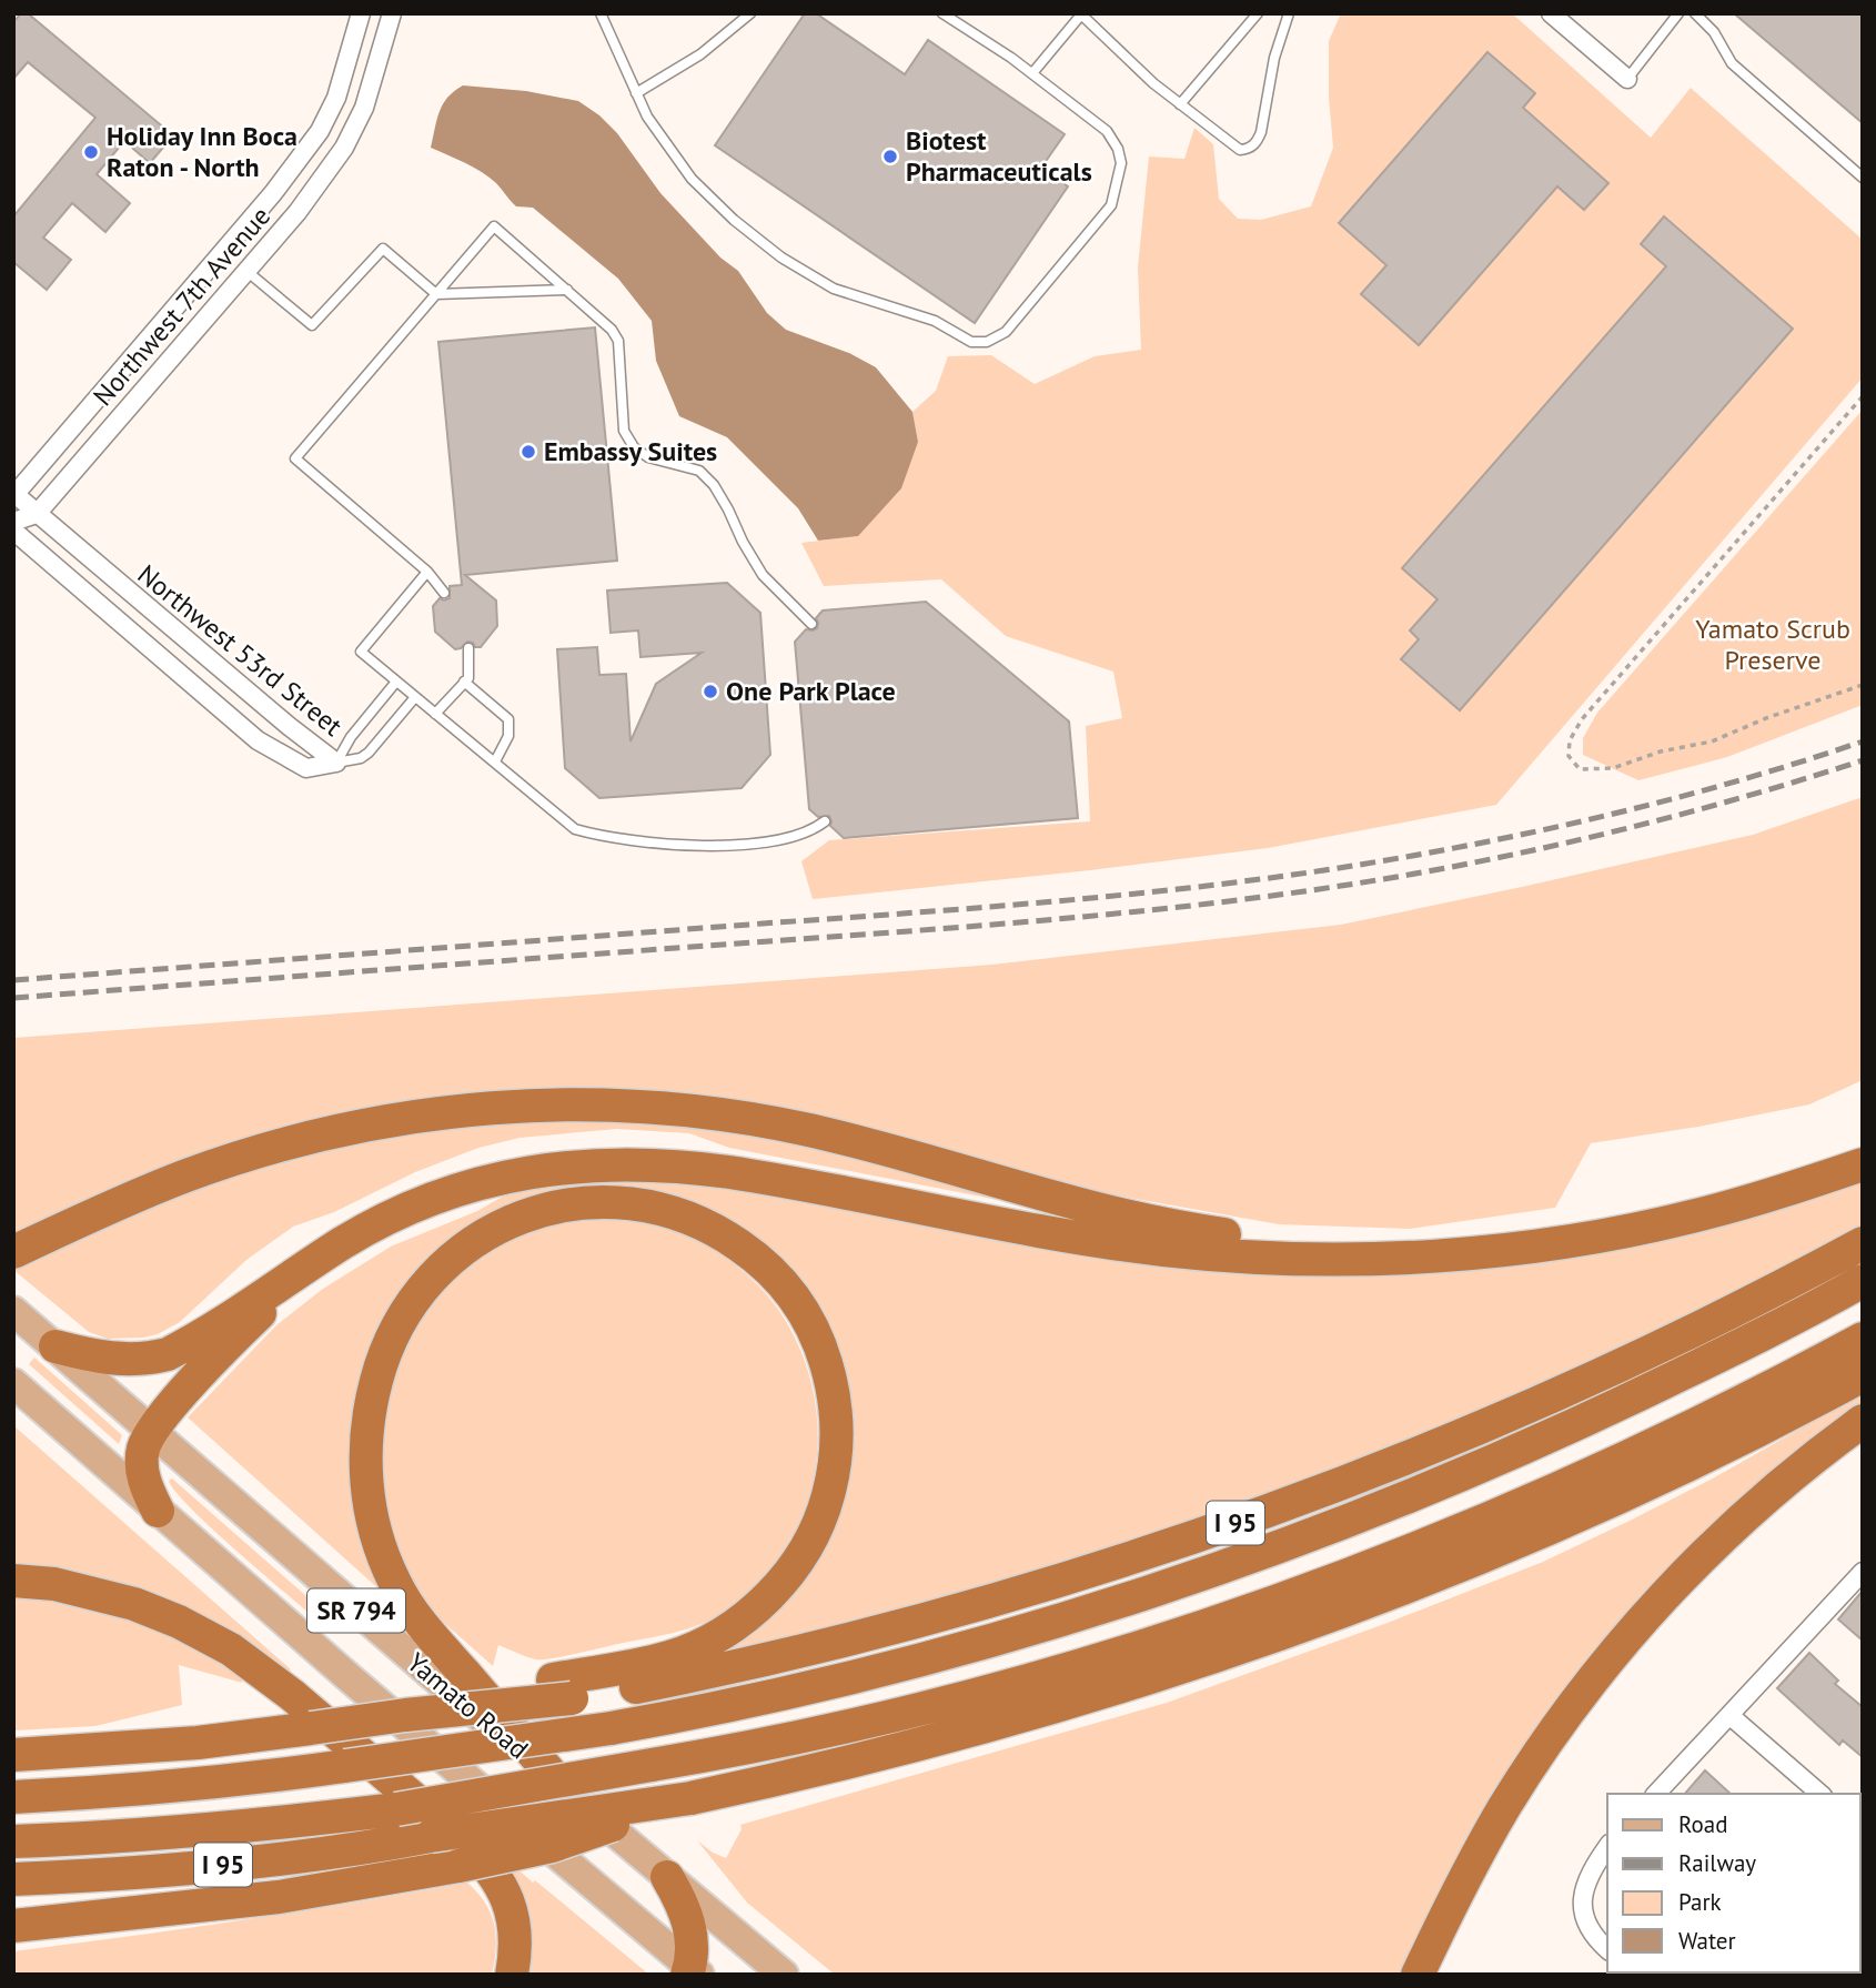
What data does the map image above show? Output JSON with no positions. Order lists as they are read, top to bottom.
{
  "streets": {
    "highway": ["I 95"],
    "main road": ["SR 794", "Yamato Road"],
    "street": ["Northwest 7th Avenue", "Northwest 53rd Street"]
  },
  "crossings": [
    ["Northwest 7th Avenue", "Northwest 53rd Street"]
  ],
  "parks": ["Yamato Scrub Preserve"],
  "places": [
    "Holiday Inn Boca Raton - North",
    "Biotest Pharmaceuticals",
    "Embassy Suites",
    "One Park Place"
  ],
  "legend": [
    "Road",
    "Railway",
    "Park",
    "Water"
  ]
}
